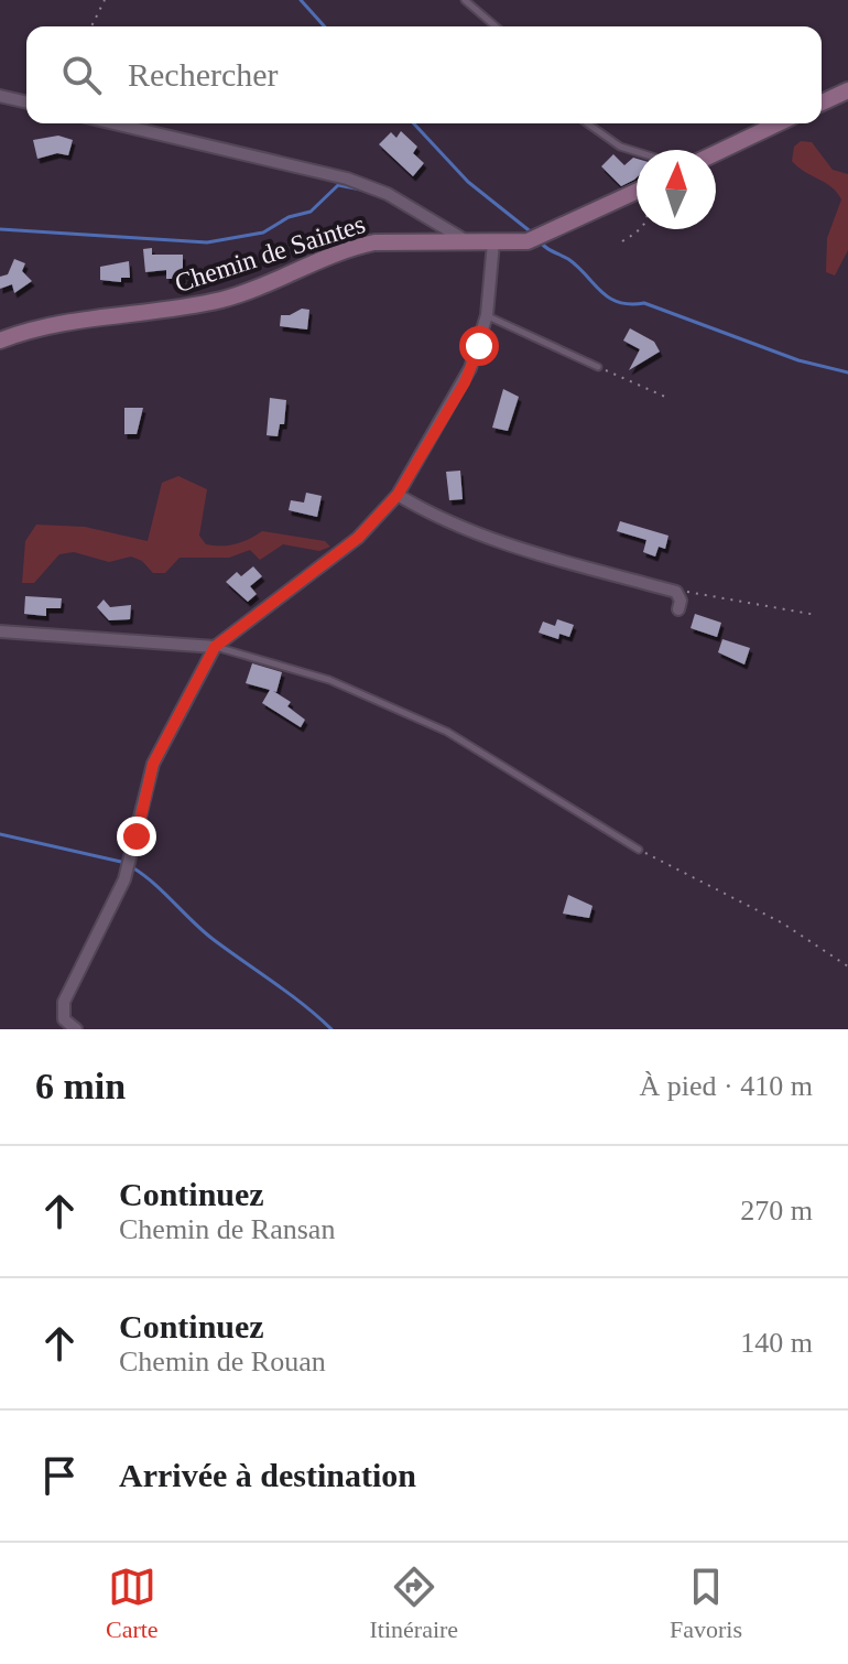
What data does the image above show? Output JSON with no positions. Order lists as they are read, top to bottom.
{
  "streets": {
    "street": ["Chemin de Saintes"]
  },
  "north": "top",
  "page": {
    "search": "Rechercher",
    "heading": ["6 min", "À pied · 410 m"],
    "list": [
      ["Continuez", "Chemin de Ransan", "270 m"],
      ["Continuez", "Chemin de Rouan", "140 m"],
      "Arrivée à destination"
    ],
    "nav": ["Carte", "Itinéraire", "Favoris"]
  }
}
